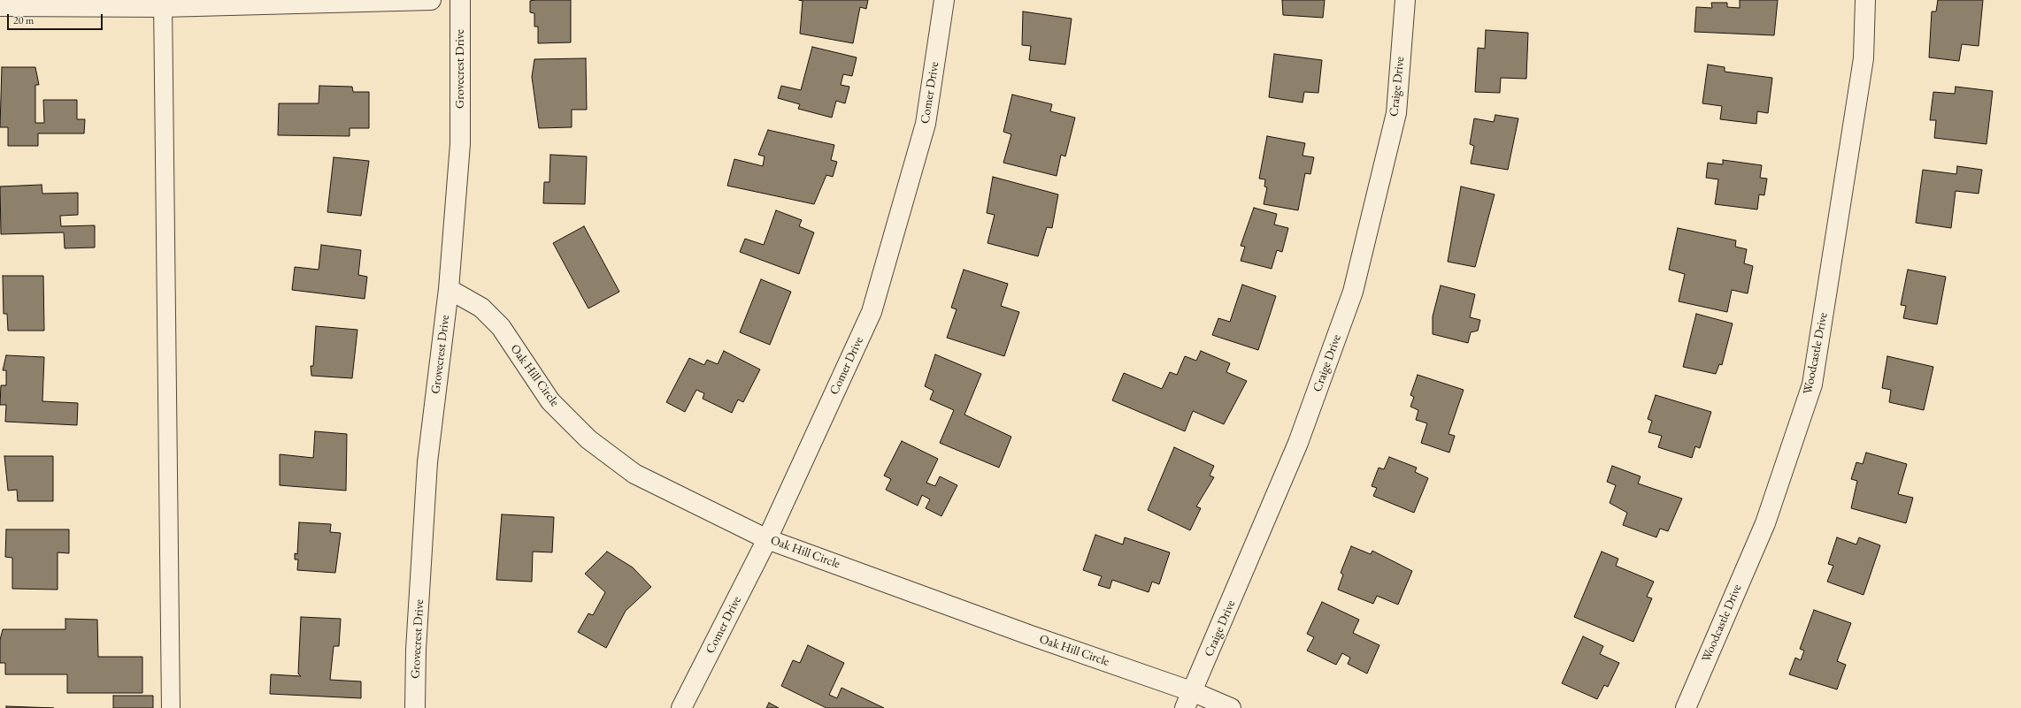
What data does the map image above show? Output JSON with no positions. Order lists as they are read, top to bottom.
{
  "streets": {
    "street": [
      "Grovecrest Drive",
      "Craige Drive",
      "Comer Drive",
      "Woodcastle Drive",
      "Oak Hill Circle"
    ]
  },
  "crossings": [
    ["Grovecrest Drive", "Oak Hill Circle"],
    ["Craige Drive", "Oak Hill Circle"],
    ["Comer Drive", "Oak Hill Circle"]
  ],
  "scale_bar": "20 m"
}
